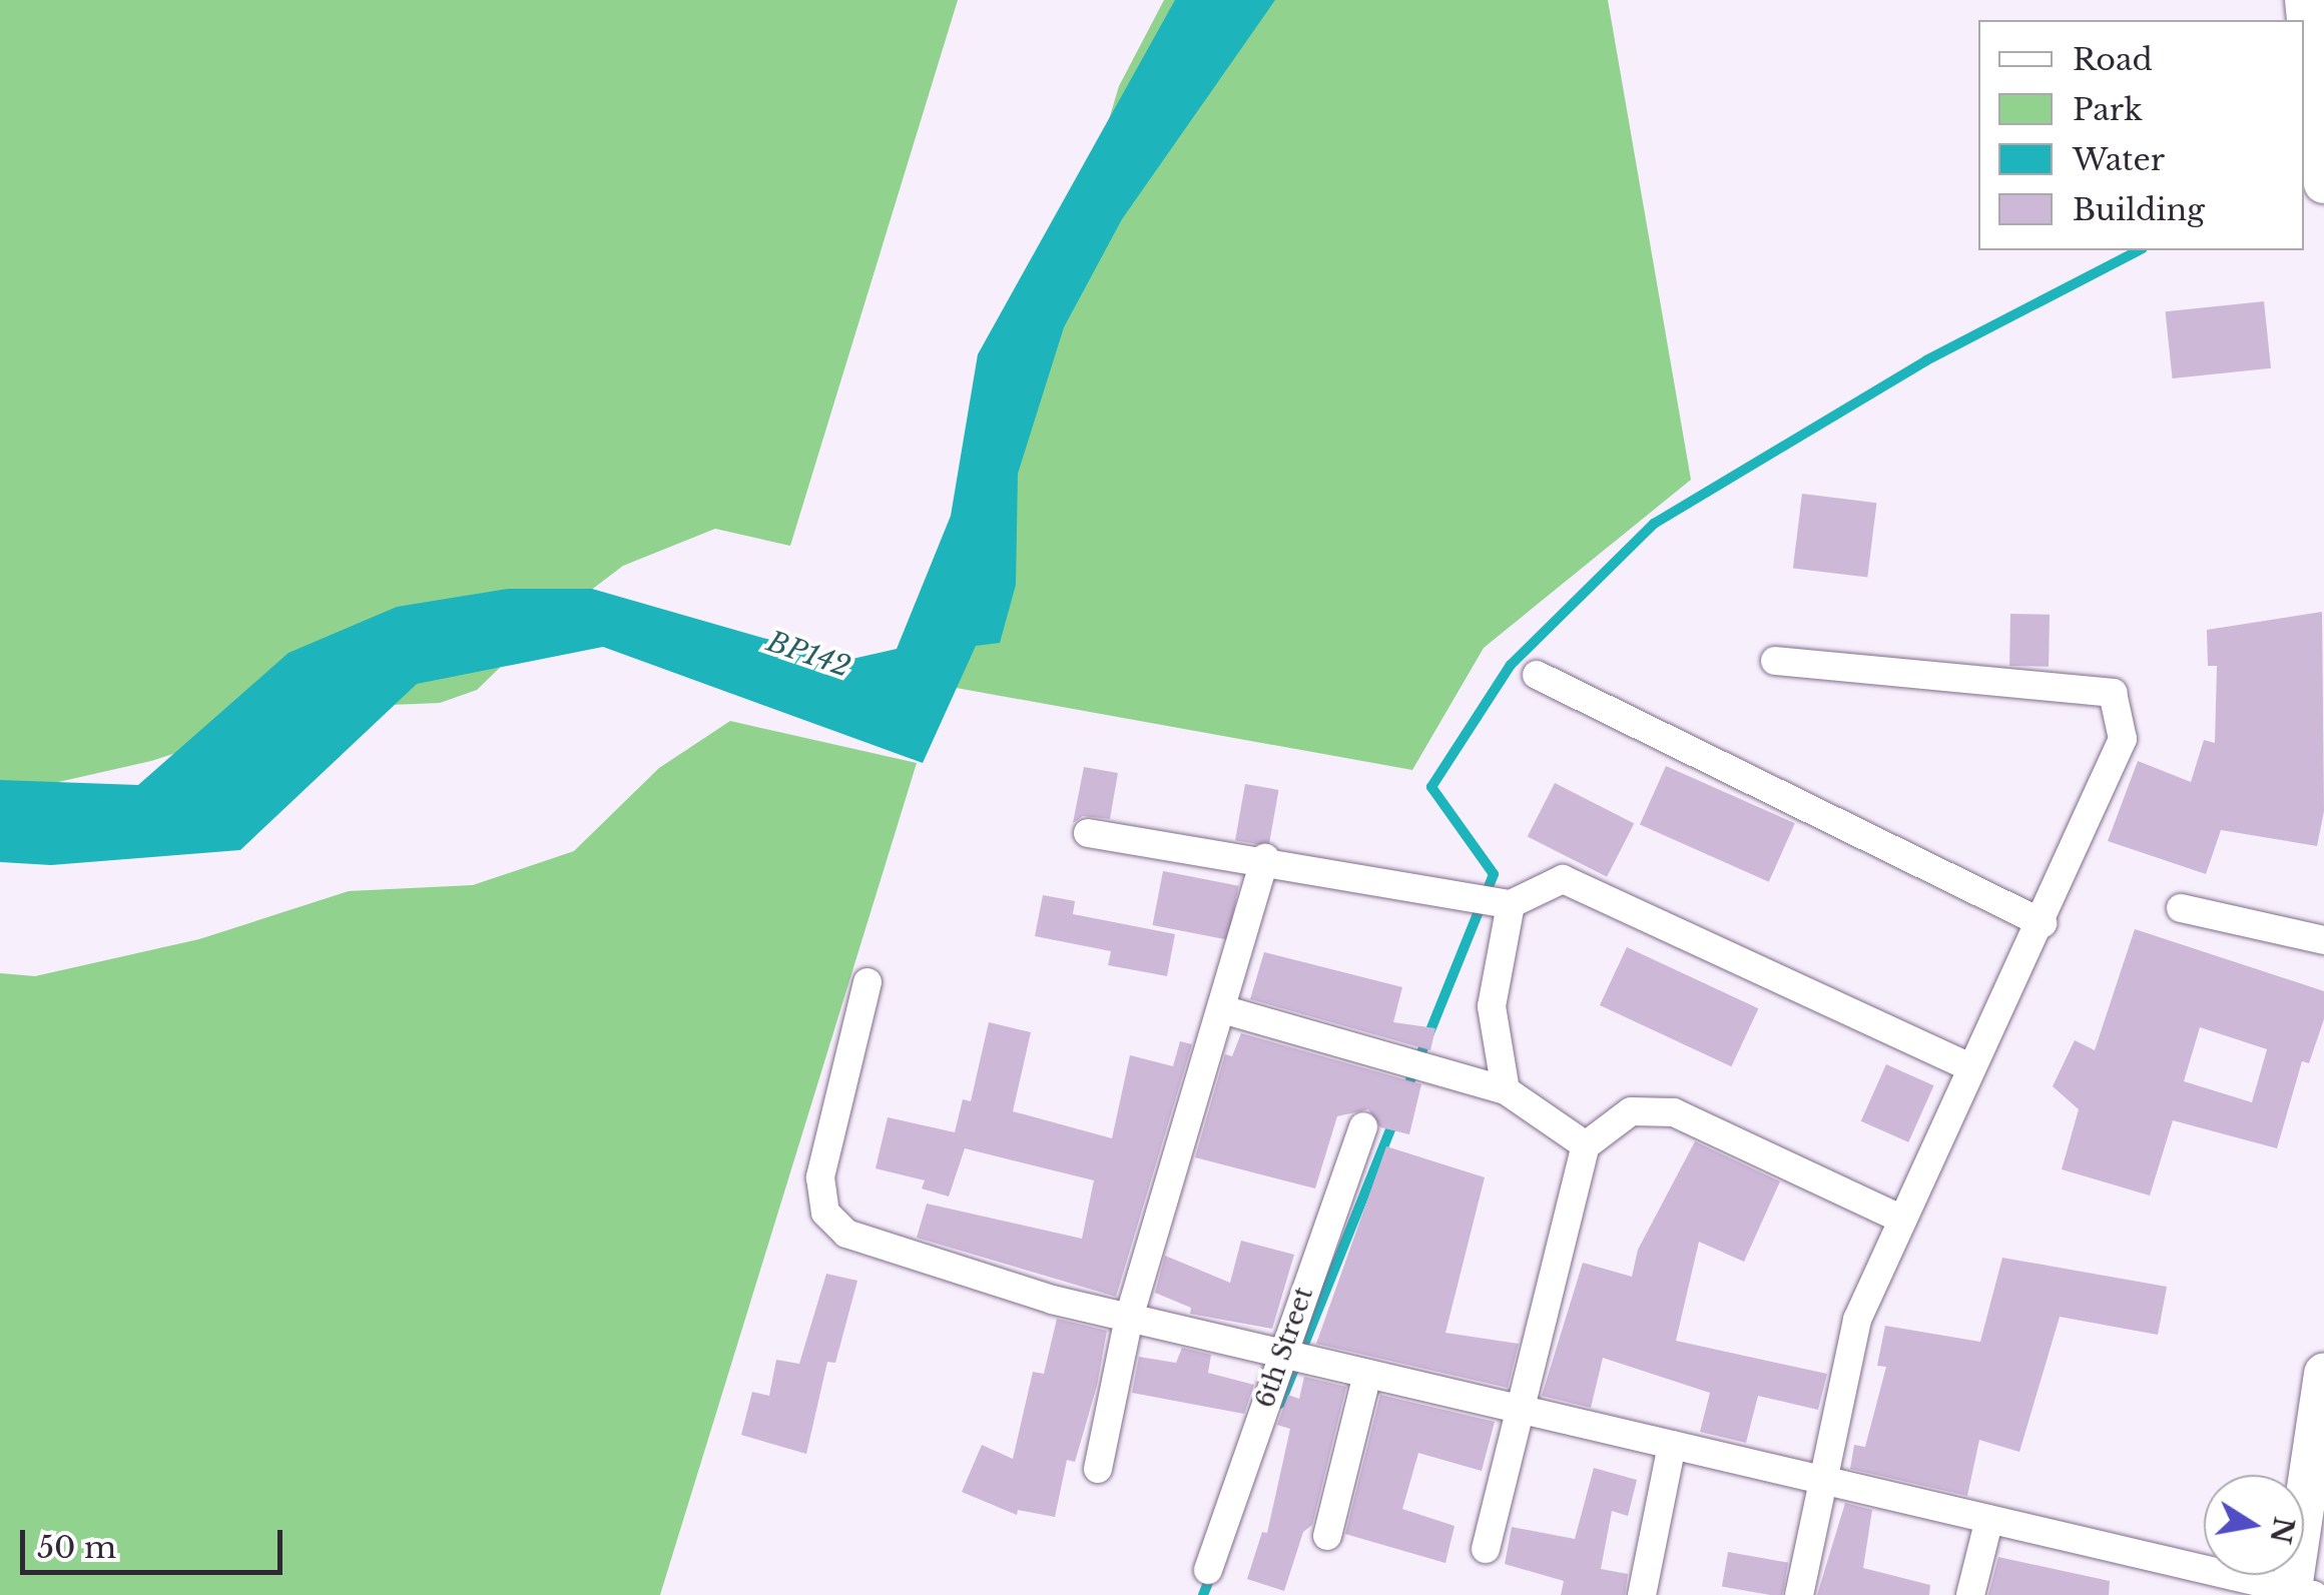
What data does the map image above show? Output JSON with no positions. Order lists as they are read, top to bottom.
{
  "streets": {
    "street": ["6th Street"]
  },
  "water": ["BP142"],
  "legend": [
    "Road",
    "Park",
    "Water",
    "Building"
  ],
  "scale_bar": "50 m",
  "north": "right"
}
